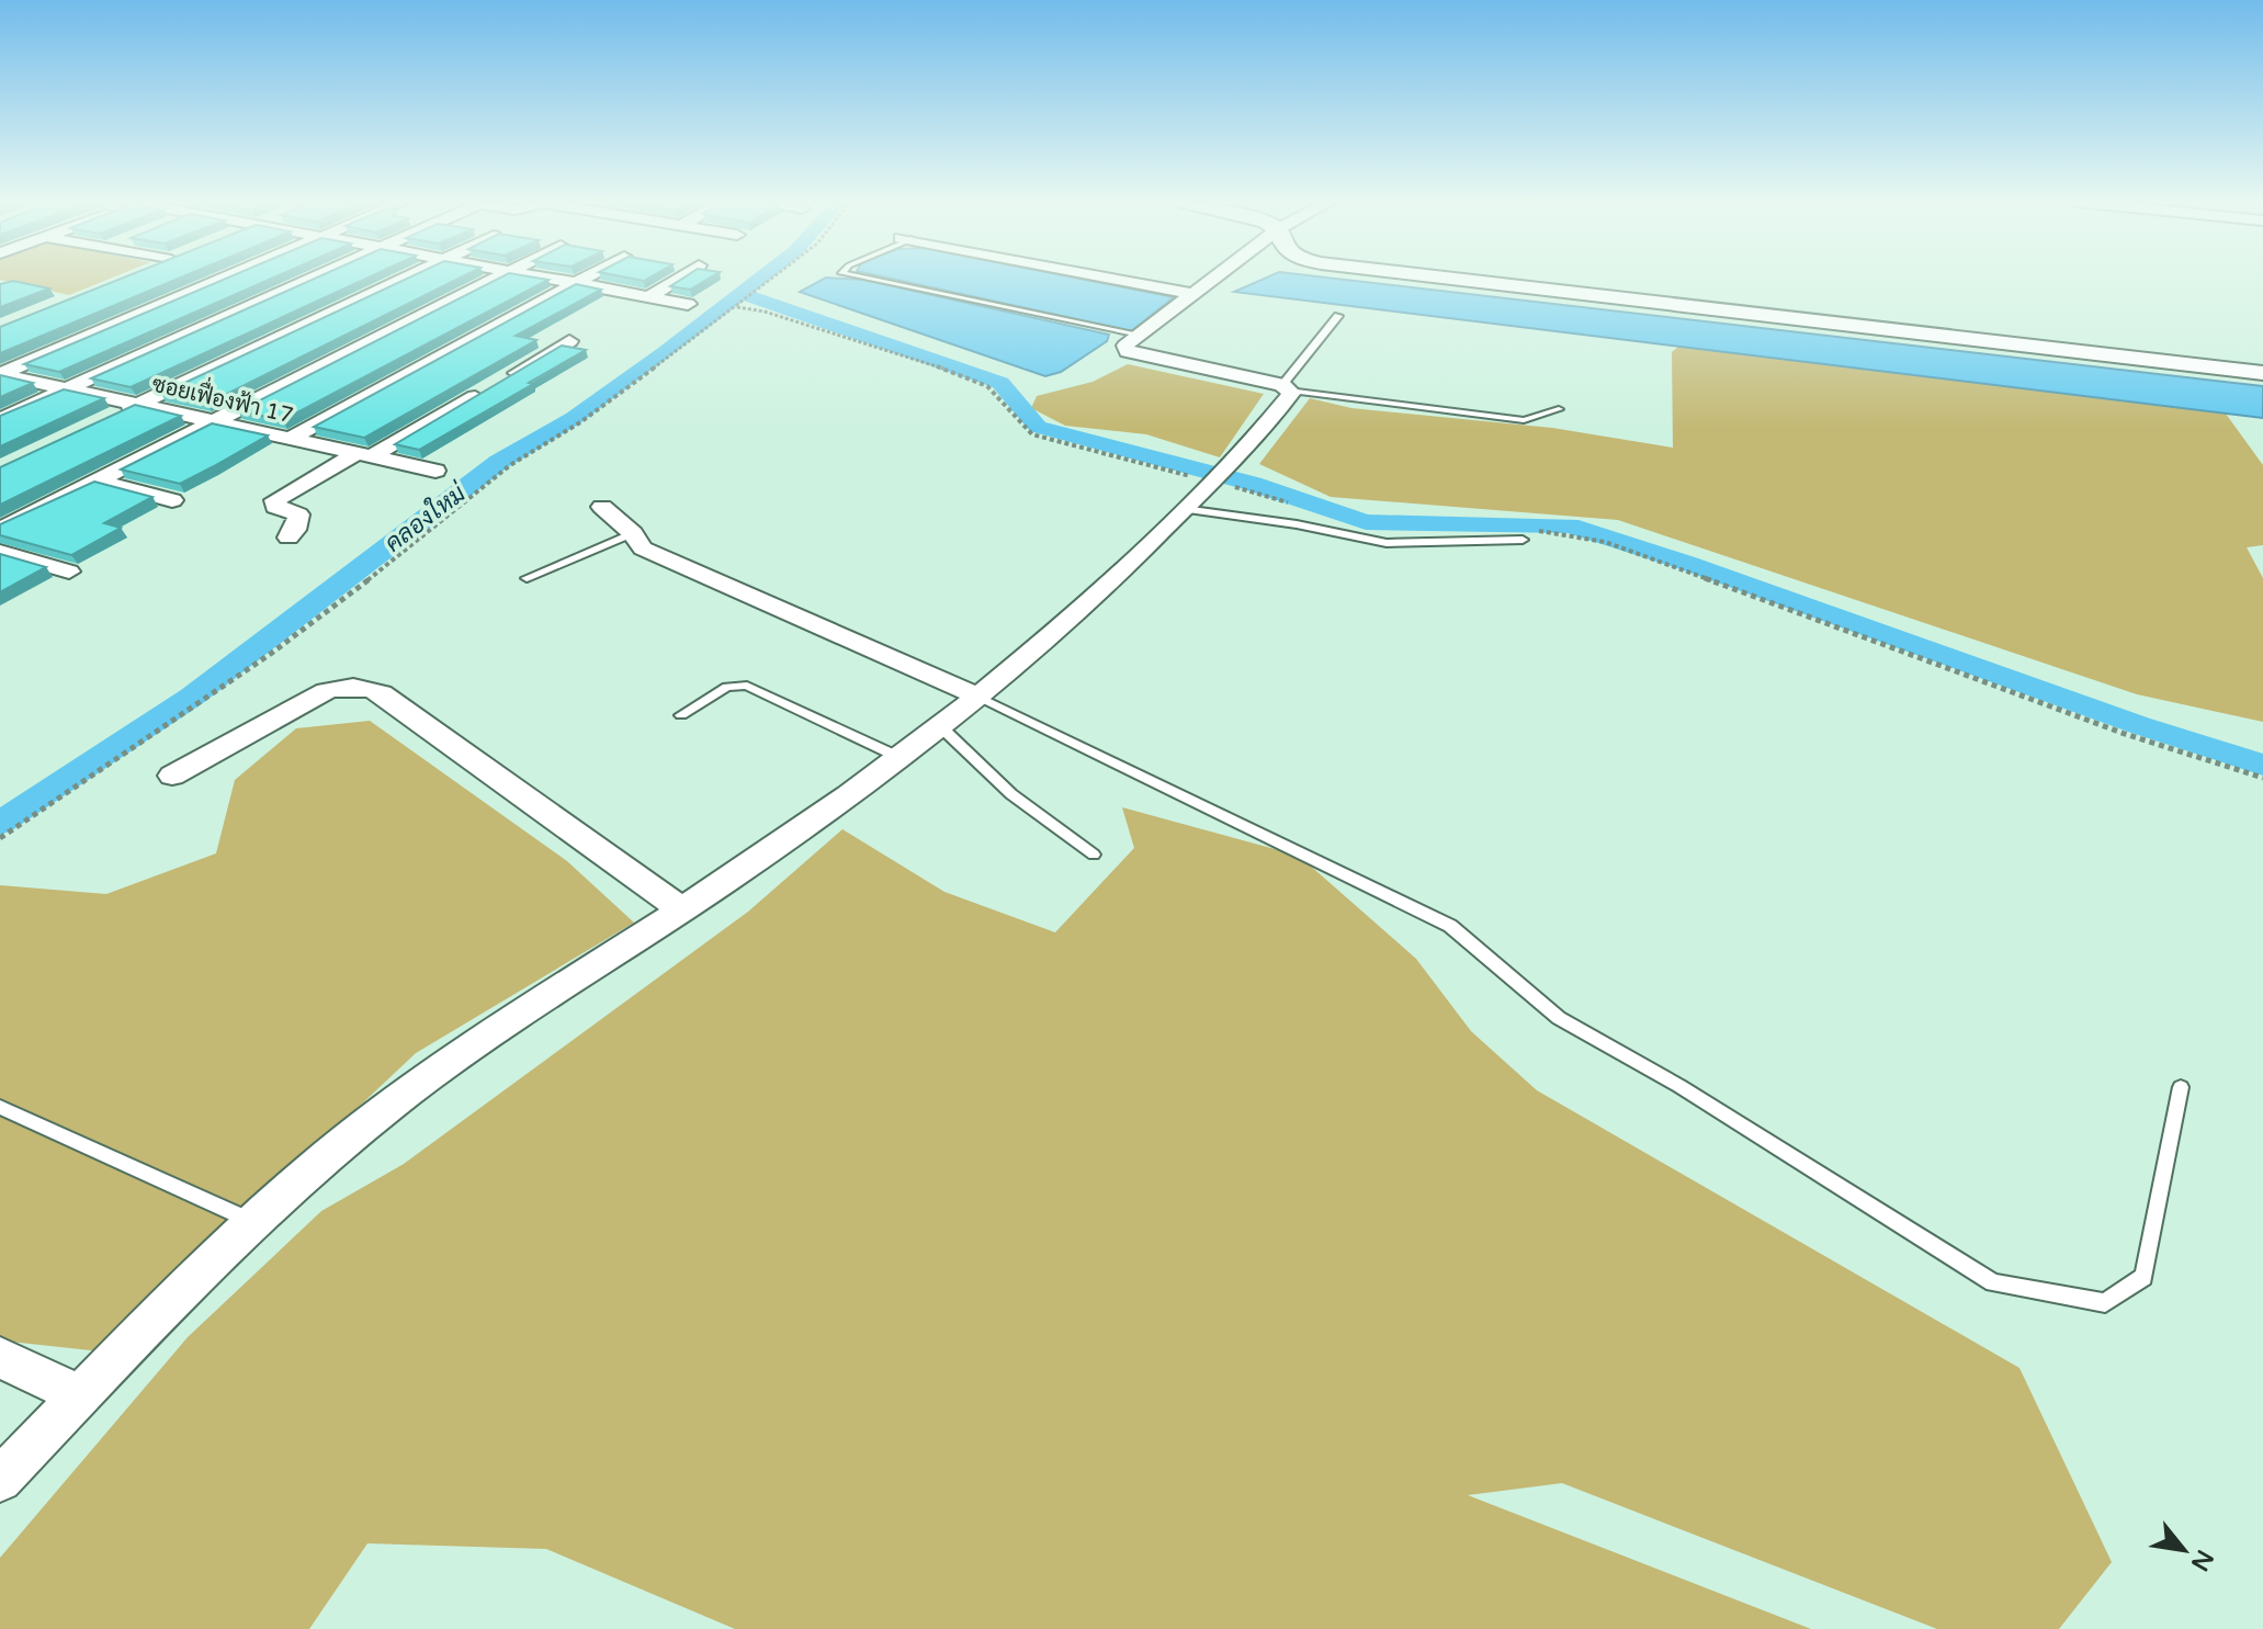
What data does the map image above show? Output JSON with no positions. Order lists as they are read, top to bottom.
{
  "streets": {
    "street": ["ซอยเฟื่องฟ้า 17"]
  },
  "water": ["คลองใหม่"],
  "north": "bottom right"
}
